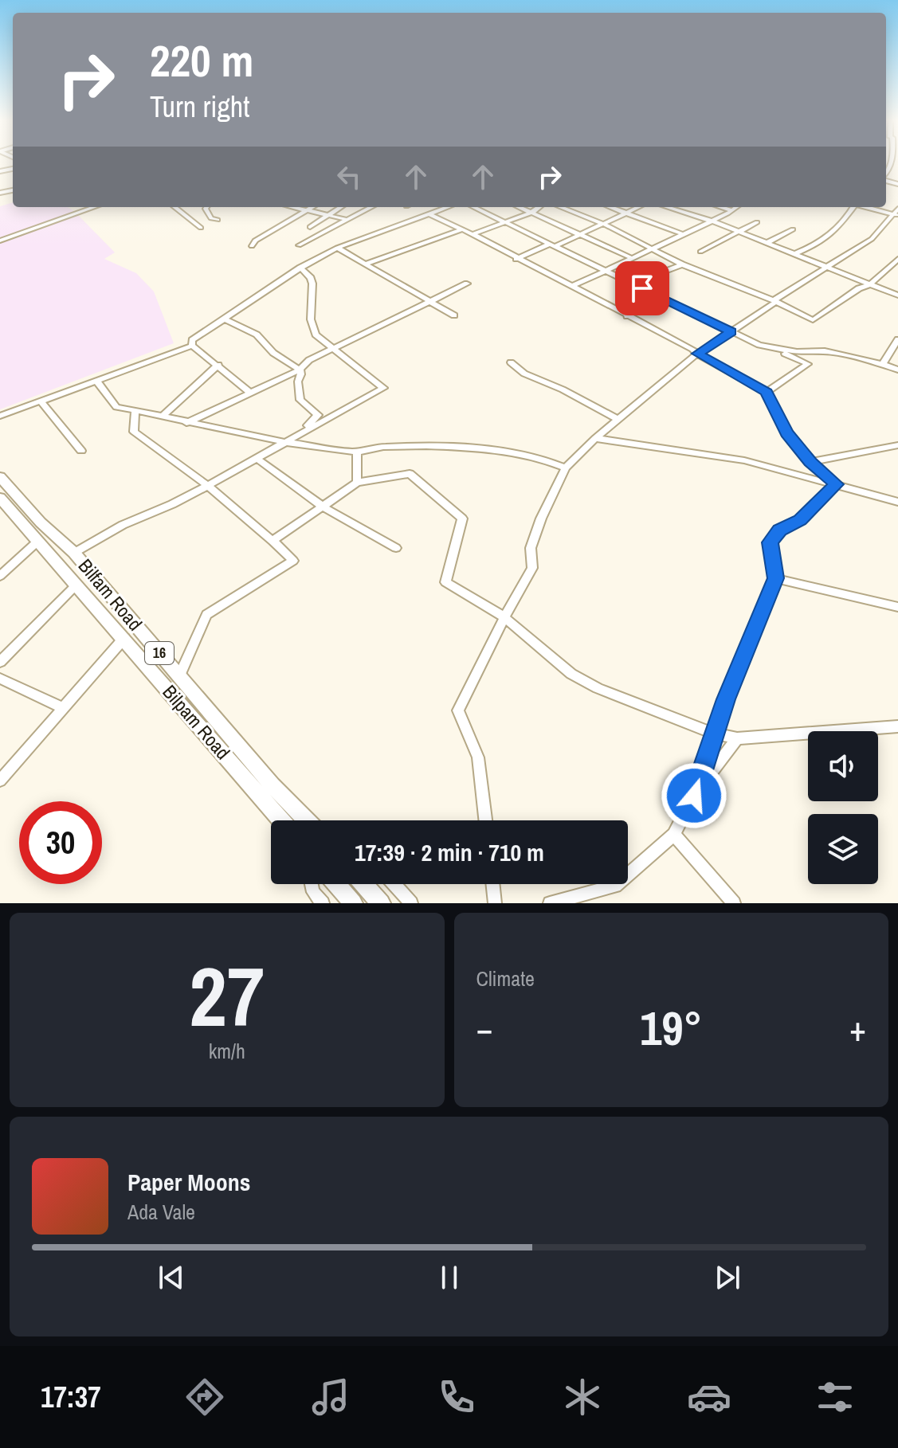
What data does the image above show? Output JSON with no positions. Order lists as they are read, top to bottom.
{
  "streets": {
    "main road": ["Bilfam Road", "16", "Bilpam Road"]
  },
  "page": {
    "turn": ["220 m", "Turn right"],
    "limit": "30",
    "trip": "17:39 · 2 min · 710 m",
    "tile": [
      ["27", "km/h"],
      "Climate"
    ],
    "heat": ["−", "19°", "+"],
    "song": ["Paper Moons", "Ada Vale"],
    "tabs": "17:37"
  }
}
